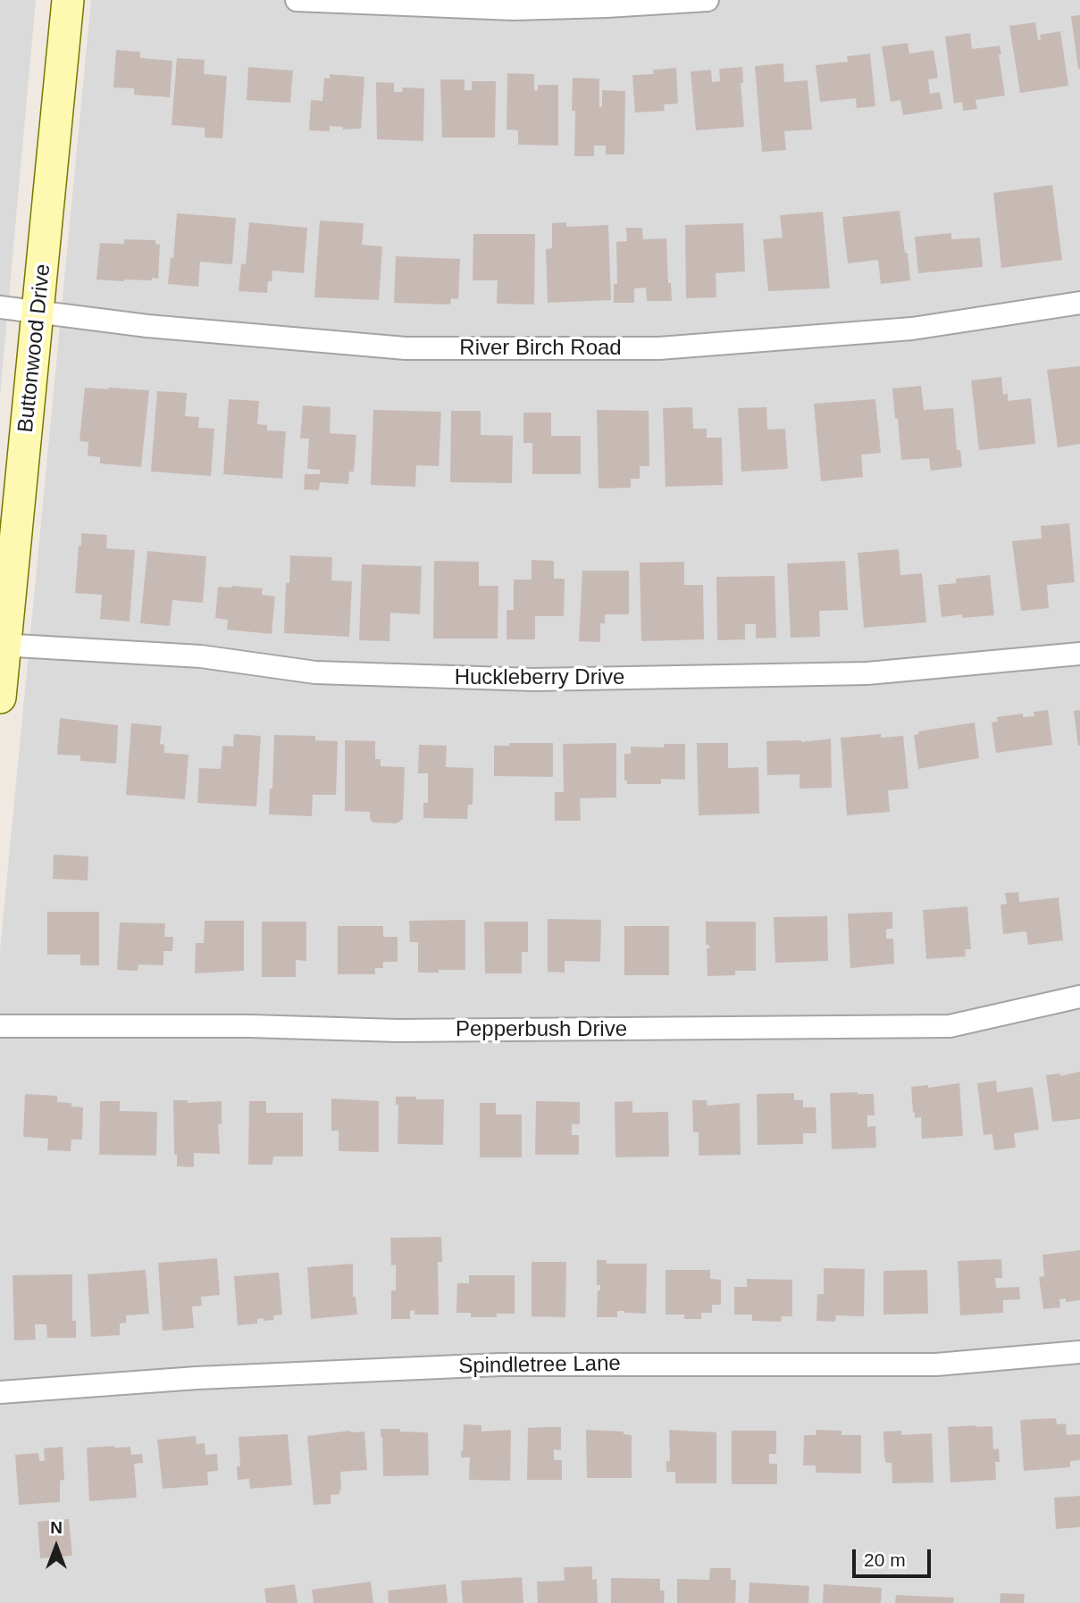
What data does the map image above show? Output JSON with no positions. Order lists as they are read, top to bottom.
{
  "streets": {
    "street": [
      "Buttonwood Drive",
      "River Birch Road",
      "Huckleberry Drive",
      "Pepperbush Drive",
      "Spindletree Lane"
    ]
  },
  "crossings": [
    ["Buttonwood Drive", "River Birch Road"],
    ["Buttonwood Drive", "Huckleberry Drive"]
  ],
  "scale_bar": "20 m",
  "north": "top"
}
